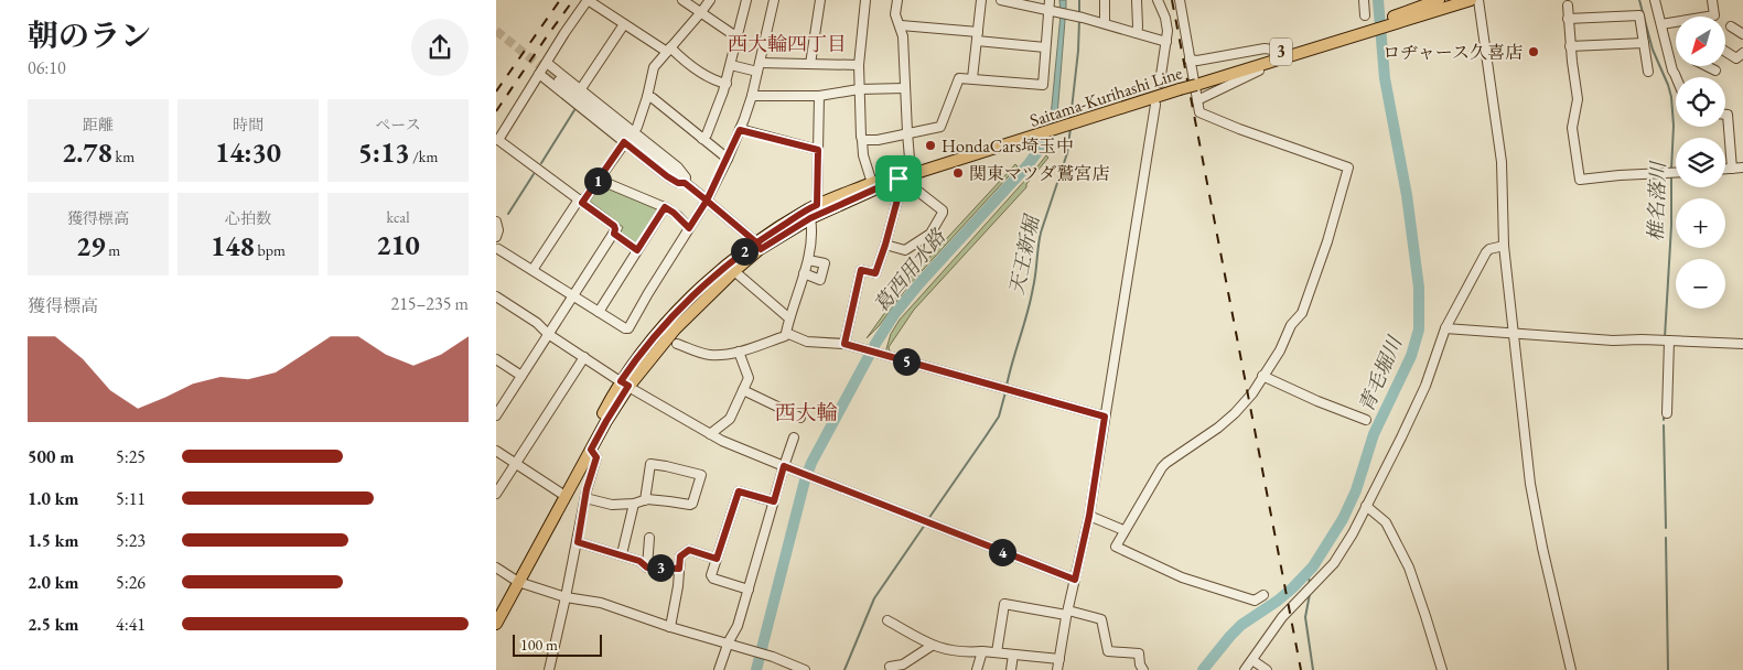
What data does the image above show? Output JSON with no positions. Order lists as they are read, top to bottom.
{
  "streets": {
    "main road": ["3", "Saitama-Kurihashi Line"]
  },
  "districts": ["西大輪四丁目", "西大輪"],
  "water": [
    "椎名落川",
    "天王新堀",
    "葛西用水路",
    "青毛堀川"
  ],
  "places": ["ロヂャース久喜店", "HondaCars埼玉中", "関東マツダ鷲宮店"],
  "scale_bar": "100 m",
  "north": "bottom left",
  "page": {
    "heading": ["朝のラン", "06:10"],
    "map_buttons": ["+", "−"],
    "stats": [
      ["距離", "2.78 km"],
      ["時間", "14:30"],
      ["ペース", "5:13 /km"],
      ["獲得標高", "29 m"],
      ["心拍数", "148 bpm"],
      ["kcal", "210"]
    ],
    "pins": [
      "1",
      "2",
      "5",
      "4",
      "3"
    ],
    "chart": ["獲得標高", "215–235 m"],
    "list": [
      {
        "name": "500 m",
        "note": "5:25"
      },
      {
        "name": "1.0 km",
        "note": "5:11"
      },
      {
        "name": "1.5 km",
        "note": "5:23"
      },
      {
        "name": "2.0 km",
        "note": "5:26"
      },
      {
        "name": "2.5 km",
        "note": "4:41"
      }
    ],
    "scale": "100 m"
  }
}
